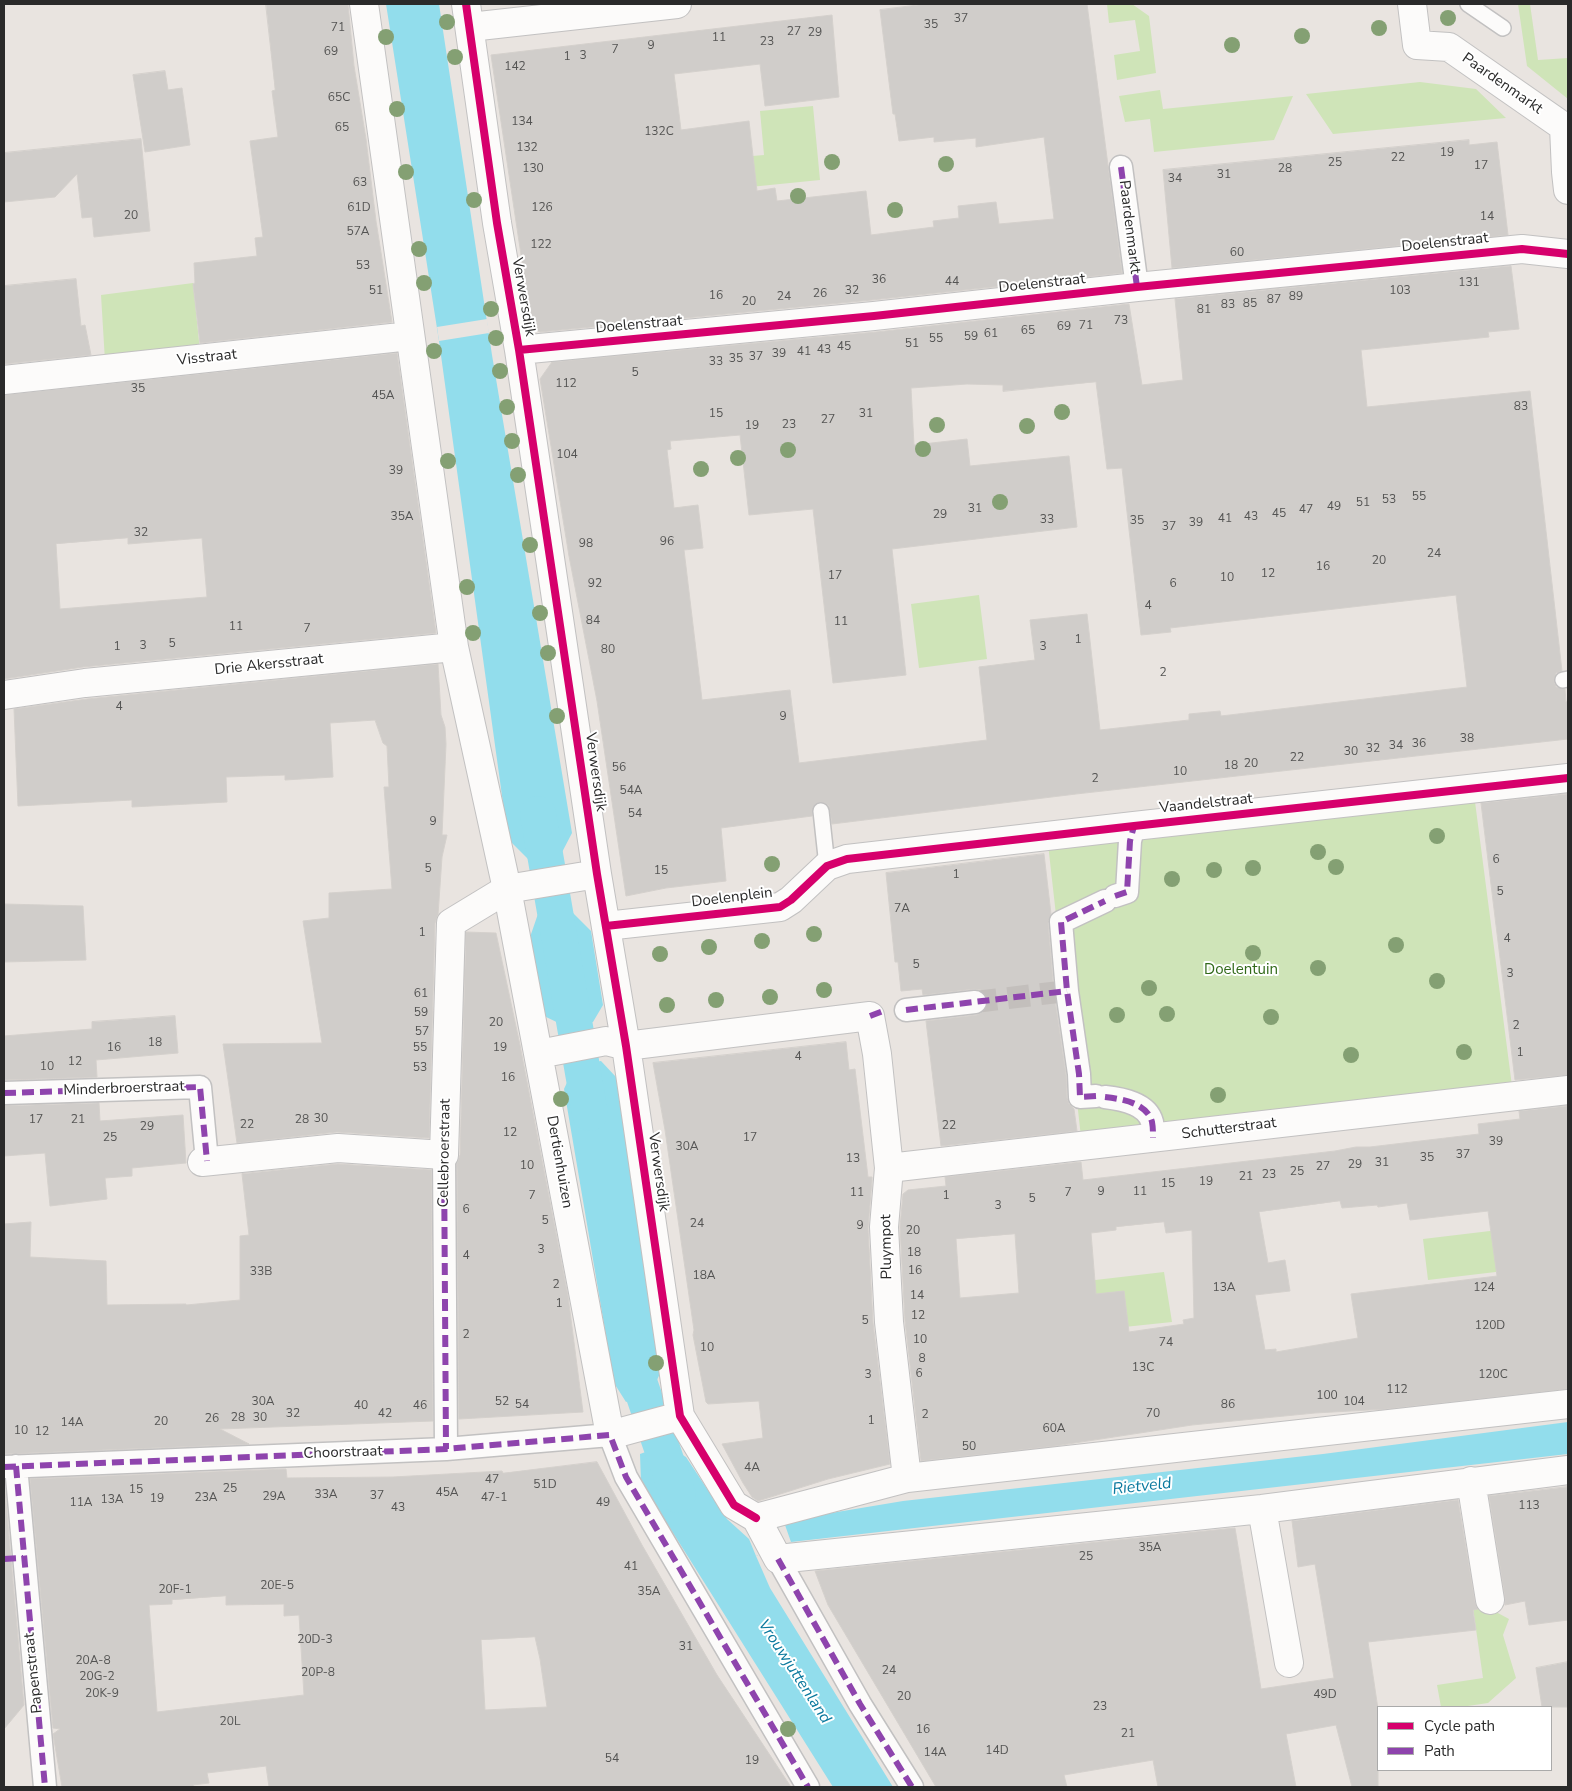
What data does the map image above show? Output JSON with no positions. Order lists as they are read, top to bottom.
{
  "streets": {
    "street": [
      "Paardenmarkt",
      "Doelenstraat",
      "Verwersdijk",
      "Visstraat",
      "Drie Akersstraat",
      "Vaandelstraat",
      "Doelenplein",
      "Minderbroerstraat",
      "Schutterstraat",
      "Cellebroerstraat",
      "Dertienhuizen",
      "Pluympot",
      "Choorstraat",
      "Papenstraat"
    ]
  },
  "crossings": [
    ["Paardenmarkt", "Doelenstraat"],
    ["Doelenstraat", "Verwersdijk"],
    ["Verwersdijk", "Doelenplein"],
    ["Verwersdijk", "Pluympot"],
    ["Verwersdijk", "Choorstraat"],
    ["Vaandelstraat", "Doelenplein"],
    ["Minderbroerstraat", "Cellebroerstraat"],
    ["Schutterstraat", "Pluympot"],
    ["Cellebroerstraat", "Dertienhuizen"],
    ["Cellebroerstraat", "Choorstraat"],
    ["Dertienhuizen", "Choorstraat"],
    ["Choorstraat", "Papenstraat"]
  ],
  "water": ["Rietveld", "Vrouwjuttenland"],
  "parks": ["Doelentuin"],
  "house_numbers": [
    "37",
    "35",
    "71",
    "27",
    "29",
    "11",
    "23",
    "9",
    "7",
    "69",
    "3",
    "1",
    "142",
    "65C",
    "134",
    "65",
    "132C",
    "132",
    "19",
    "22",
    "25",
    "17",
    "130",
    "28",
    "31",
    "34",
    "63",
    "61D",
    "126",
    "20",
    "14",
    "57A",
    "122",
    "60",
    "53",
    "36",
    "44",
    "131",
    "51",
    "32",
    "103",
    "26",
    "16",
    "24",
    "89",
    "87",
    "20",
    "85",
    "83",
    "81",
    "73",
    "71",
    "69",
    "65",
    "61",
    "59",
    "55",
    "51",
    "45",
    "43",
    "41",
    "39",
    "37",
    "35",
    "33",
    "5",
    "112",
    "35",
    "45A",
    "83",
    "15",
    "31",
    "27",
    "23",
    "19",
    "104",
    "39",
    "55",
    "53",
    "51",
    "49",
    "31",
    "47",
    "45",
    "29",
    "35A",
    "43",
    "41",
    "33",
    "35",
    "39",
    "37",
    "32",
    "96",
    "98",
    "24",
    "20",
    "16",
    "12",
    "17",
    "10",
    "92",
    "6",
    "4",
    "84",
    "11",
    "11",
    "7",
    "1",
    "5",
    "3",
    "1",
    "3",
    "80",
    "2",
    "4",
    "9",
    "38",
    "36",
    "34",
    "32",
    "30",
    "22",
    "20",
    "18",
    "56",
    "10",
    "2",
    "54A",
    "54",
    "9",
    "6",
    "5",
    "15",
    "1",
    "5",
    "7A",
    "1",
    "4",
    "5",
    "3",
    "61",
    "59",
    "20",
    "2",
    "57",
    "18",
    "16",
    "55",
    "19",
    "1",
    "4",
    "12",
    "10",
    "53",
    "16",
    "30",
    "17",
    "21",
    "28",
    "22",
    "22",
    "29",
    "12",
    "25",
    "17",
    "39",
    "30A",
    "37",
    "35",
    "13",
    "31",
    "29",
    "10",
    "27",
    "25",
    "23",
    "21",
    "19",
    "15",
    "9",
    "11",
    "11",
    "7",
    "7",
    "1",
    "5",
    "3",
    "6",
    "5",
    "24",
    "9",
    "20",
    "3",
    "18",
    "4",
    "16",
    "33B",
    "18A",
    "2",
    "13A",
    "124",
    "14",
    "1",
    "12",
    "5",
    "120D",
    "2",
    "10",
    "74",
    "10",
    "8",
    "13C",
    "6",
    "3",
    "120C",
    "112",
    "100",
    "30A",
    "52",
    "104",
    "54",
    "86",
    "40",
    "46",
    "32",
    "42",
    "70",
    "2",
    "28",
    "30",
    "26",
    "1",
    "20",
    "14A",
    "60A",
    "10",
    "12",
    "50",
    "4A",
    "47",
    "51D",
    "25",
    "15",
    "45A",
    "33A",
    "37",
    "29A",
    "23A",
    "47-1",
    "19",
    "13A",
    "11A",
    "49",
    "113",
    "43",
    "35A",
    "25",
    "41",
    "20E-5",
    "20F-1",
    "35A",
    "20D-3",
    "31",
    "20A-8",
    "24",
    "20P-8",
    "20G-2",
    "20K-9",
    "49D",
    "20",
    "23",
    "20L",
    "16",
    "21",
    "14D",
    "14A",
    "54",
    "19"
  ],
  "legend": ["Cycle path", "Path"]
}
